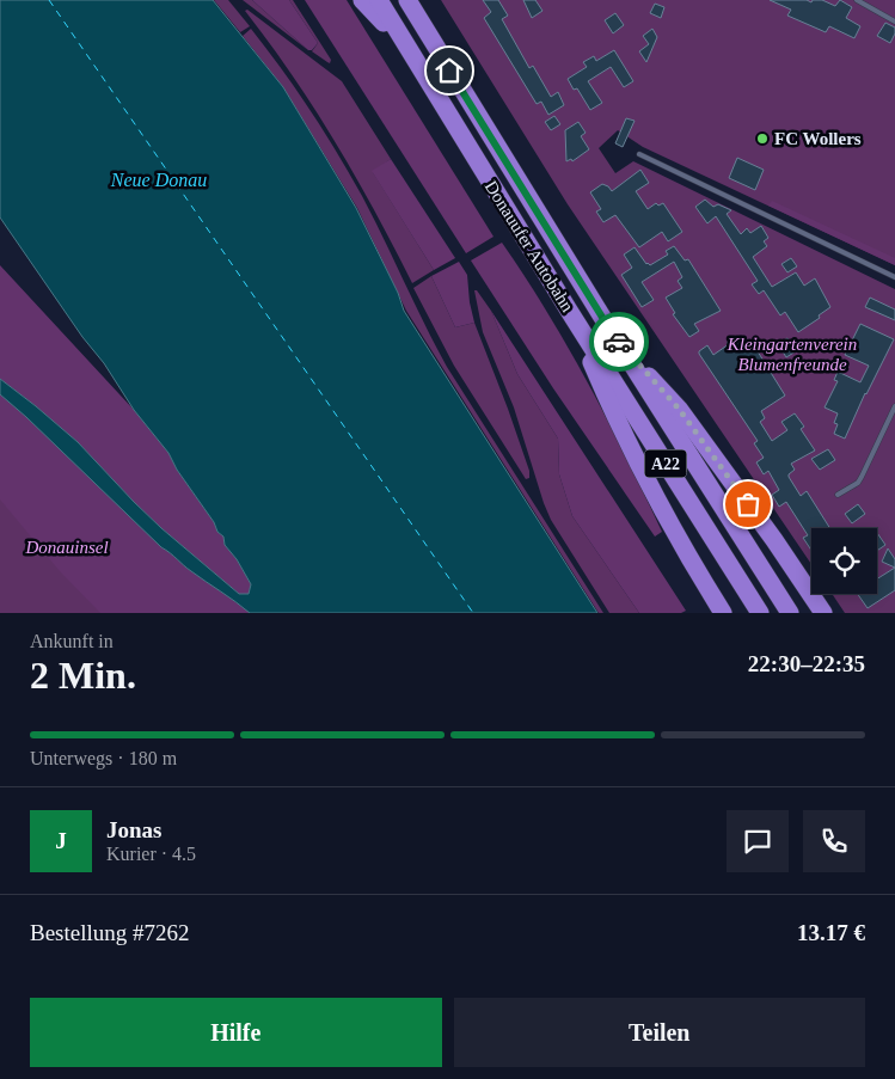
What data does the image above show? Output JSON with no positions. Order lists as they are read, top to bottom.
{
  "streets": {
    "highway": ["Donauufer Autobahn", "A22"]
  },
  "water": ["Neue Donau"],
  "parks": ["Kleingartenverein Blumenfreunde", "Donauinsel"],
  "places": ["FC Wollers"],
  "page": {
    "heading": ["2 Min.", "Ankunft in", "22:30–22:35"],
    "panel": [
      "Jonas",
      "Kurier · 4.5",
      "Bestellung #7262",
      "13.17 €"
    ],
    "bar": "Unterwegs · 180 m",
    "round": "J",
    "buttons": ["Hilfe", "Teilen"]
  }
}
